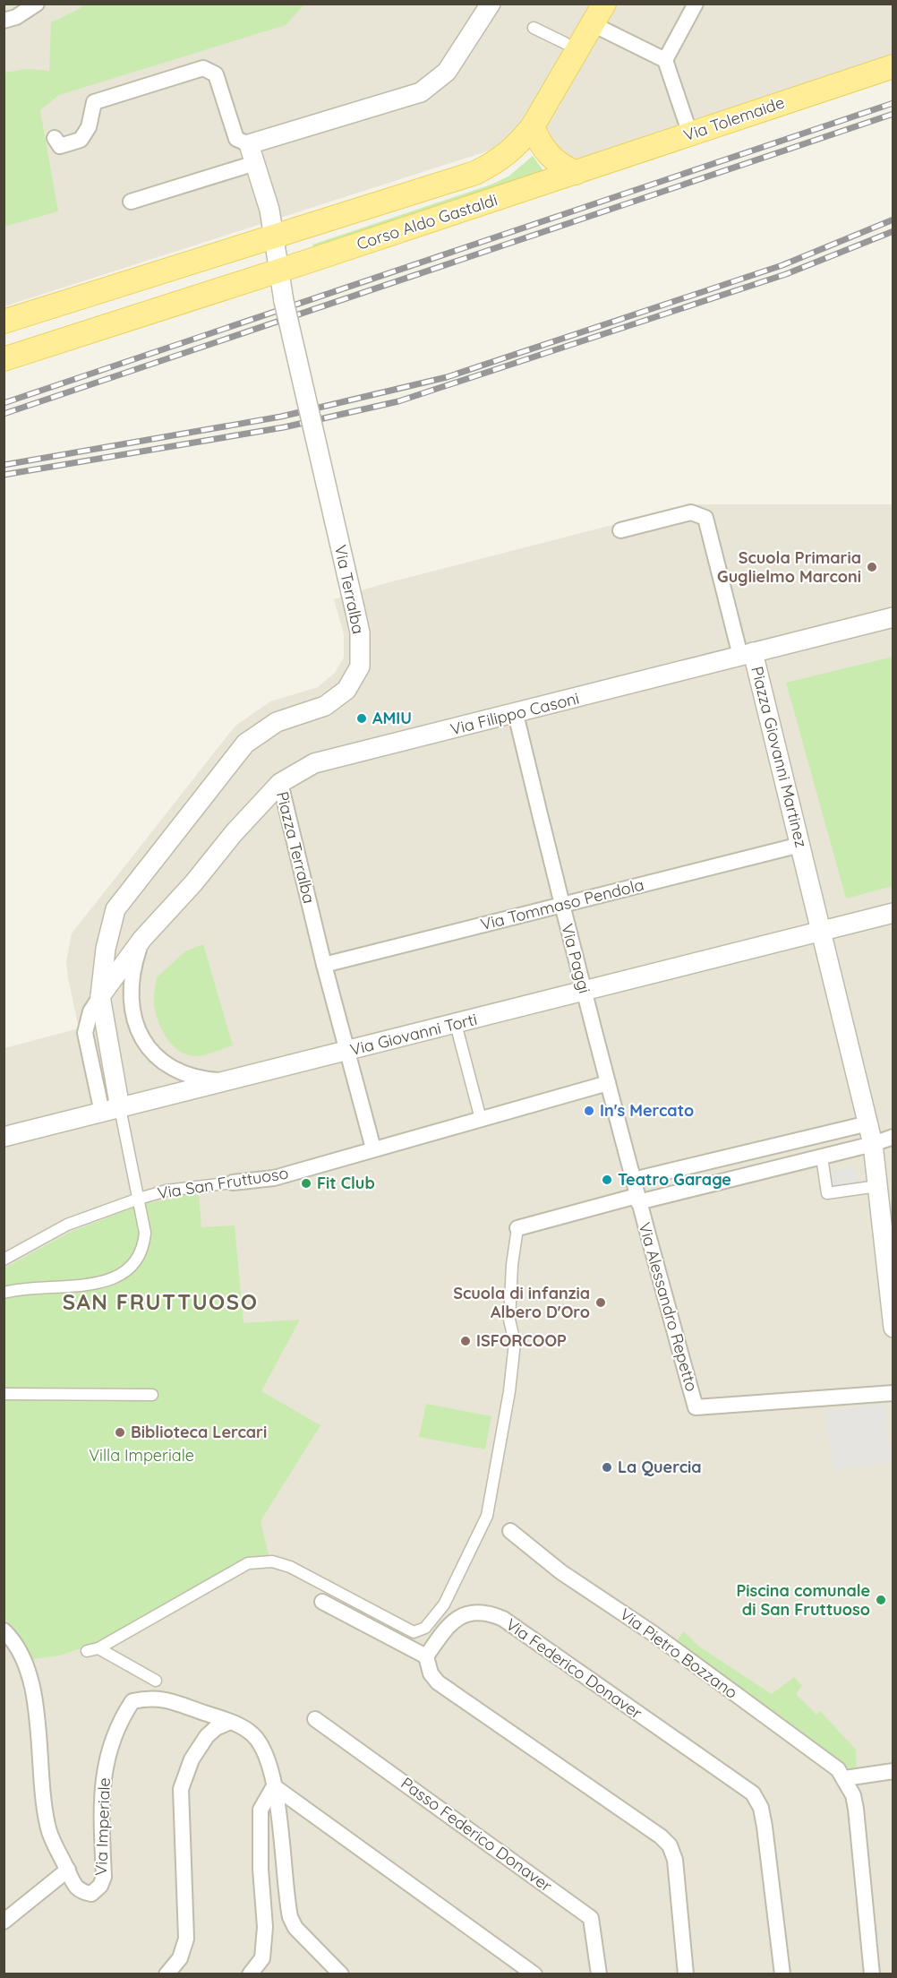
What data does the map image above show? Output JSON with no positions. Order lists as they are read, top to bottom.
{
  "streets": {
    "main road": ["Via Tolemaide", "Corso Aldo Gastaldi"],
    "street": [
      "Via Terralba",
      "Via Filippo Casoni",
      "Piazza Giovanni Martinez",
      "Piazza Terralba",
      "Via Tommaso Pendola",
      "Via Paggi",
      "Via Giovanni Torti",
      "Via San Fruttuoso",
      "Via Alessandro Repetto",
      "Via Pietro Bozzano",
      "Via Federico Donaver",
      "Via Imperiale",
      "Passo Federico Donaver"
    ]
  },
  "crossings": [
    ["Via Tolemaide", "Corso Aldo Gastaldi"],
    ["Corso Aldo Gastaldi", "Via Terralba"],
    ["Via Terralba", "Piazza Terralba"],
    ["Via Filippo Casoni", "Piazza Giovanni Martinez"],
    ["Via Filippo Casoni", "Piazza Terralba"],
    ["Via Filippo Casoni", "Via Paggi"],
    ["Piazza Giovanni Martinez", "Via Tommaso Pendola"],
    ["Piazza Giovanni Martinez", "Via Giovanni Torti"],
    ["Piazza Terralba", "Via Tommaso Pendola"],
    ["Piazza Terralba", "Via Giovanni Torti"],
    ["Piazza Terralba", "Via San Fruttuoso"],
    ["Via Tommaso Pendola", "Via Paggi"],
    ["Via Paggi", "Via Giovanni Torti"],
    ["Via Paggi", "Via San Fruttuoso"],
    ["Via Paggi", "Via Alessandro Repetto"]
  ],
  "districts": ["SAN FRUTTUOSO"],
  "parks": ["Villa Imperiale"],
  "places": [
    "Scuola Primaria Guglielmo Marconi",
    "AMIU",
    "In's Mercato",
    "Teatro Garage",
    "Fit Club",
    "Scuola di infanzia Albero D'Oro",
    "ISFORCOOP",
    "Biblioteca Lercari",
    "La Quercia",
    "Piscina comunale di San Fruttuoso"
  ]
}
